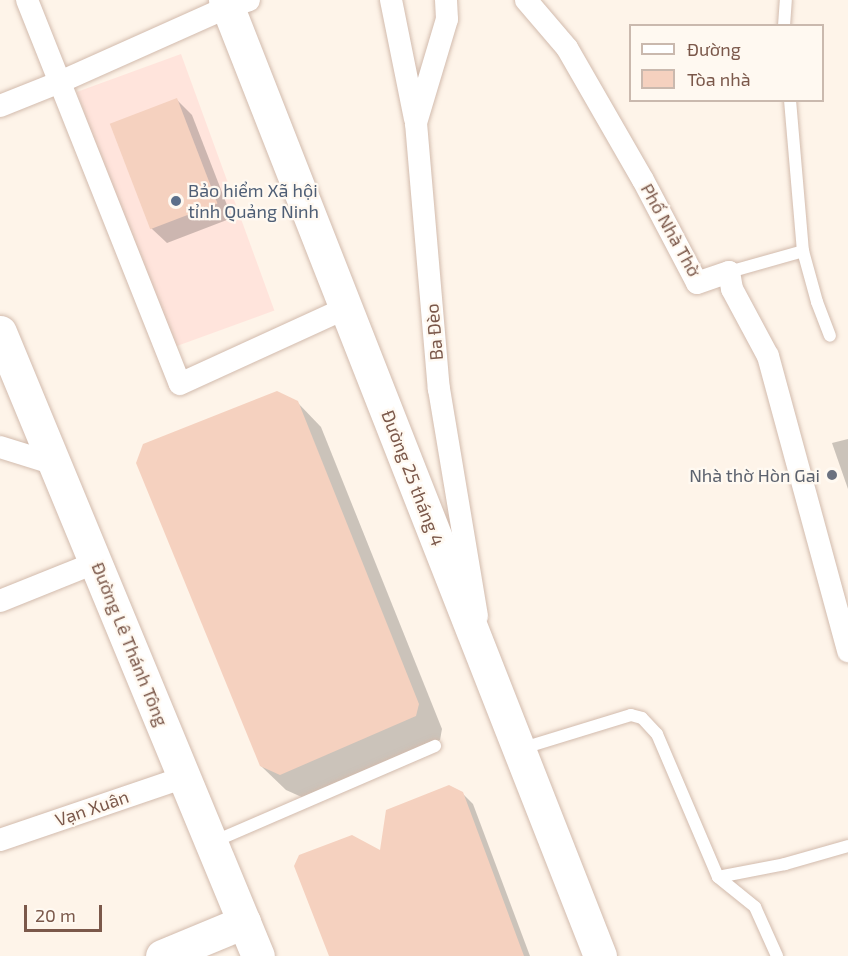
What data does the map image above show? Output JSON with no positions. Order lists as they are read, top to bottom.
{
  "streets": {
    "street": [
      "Phố Nhà Thờ",
      "Ba Đèo",
      "Đường 25 tháng 4",
      "Đường Lê Thánh Tông",
      "Vạn Xuân"
    ]
  },
  "crossings": [
    ["Ba Đèo", "Đường 25 tháng 4"],
    ["Đường Lê Thánh Tông", "Vạn Xuân"]
  ],
  "places": ["Bảo hiểm Xã hội tỉnh Quảng Ninh", "Nhà thờ Hòn Gai"],
  "legend": ["Đường", "Tòa nhà"],
  "scale_bar": "20 m"
}
